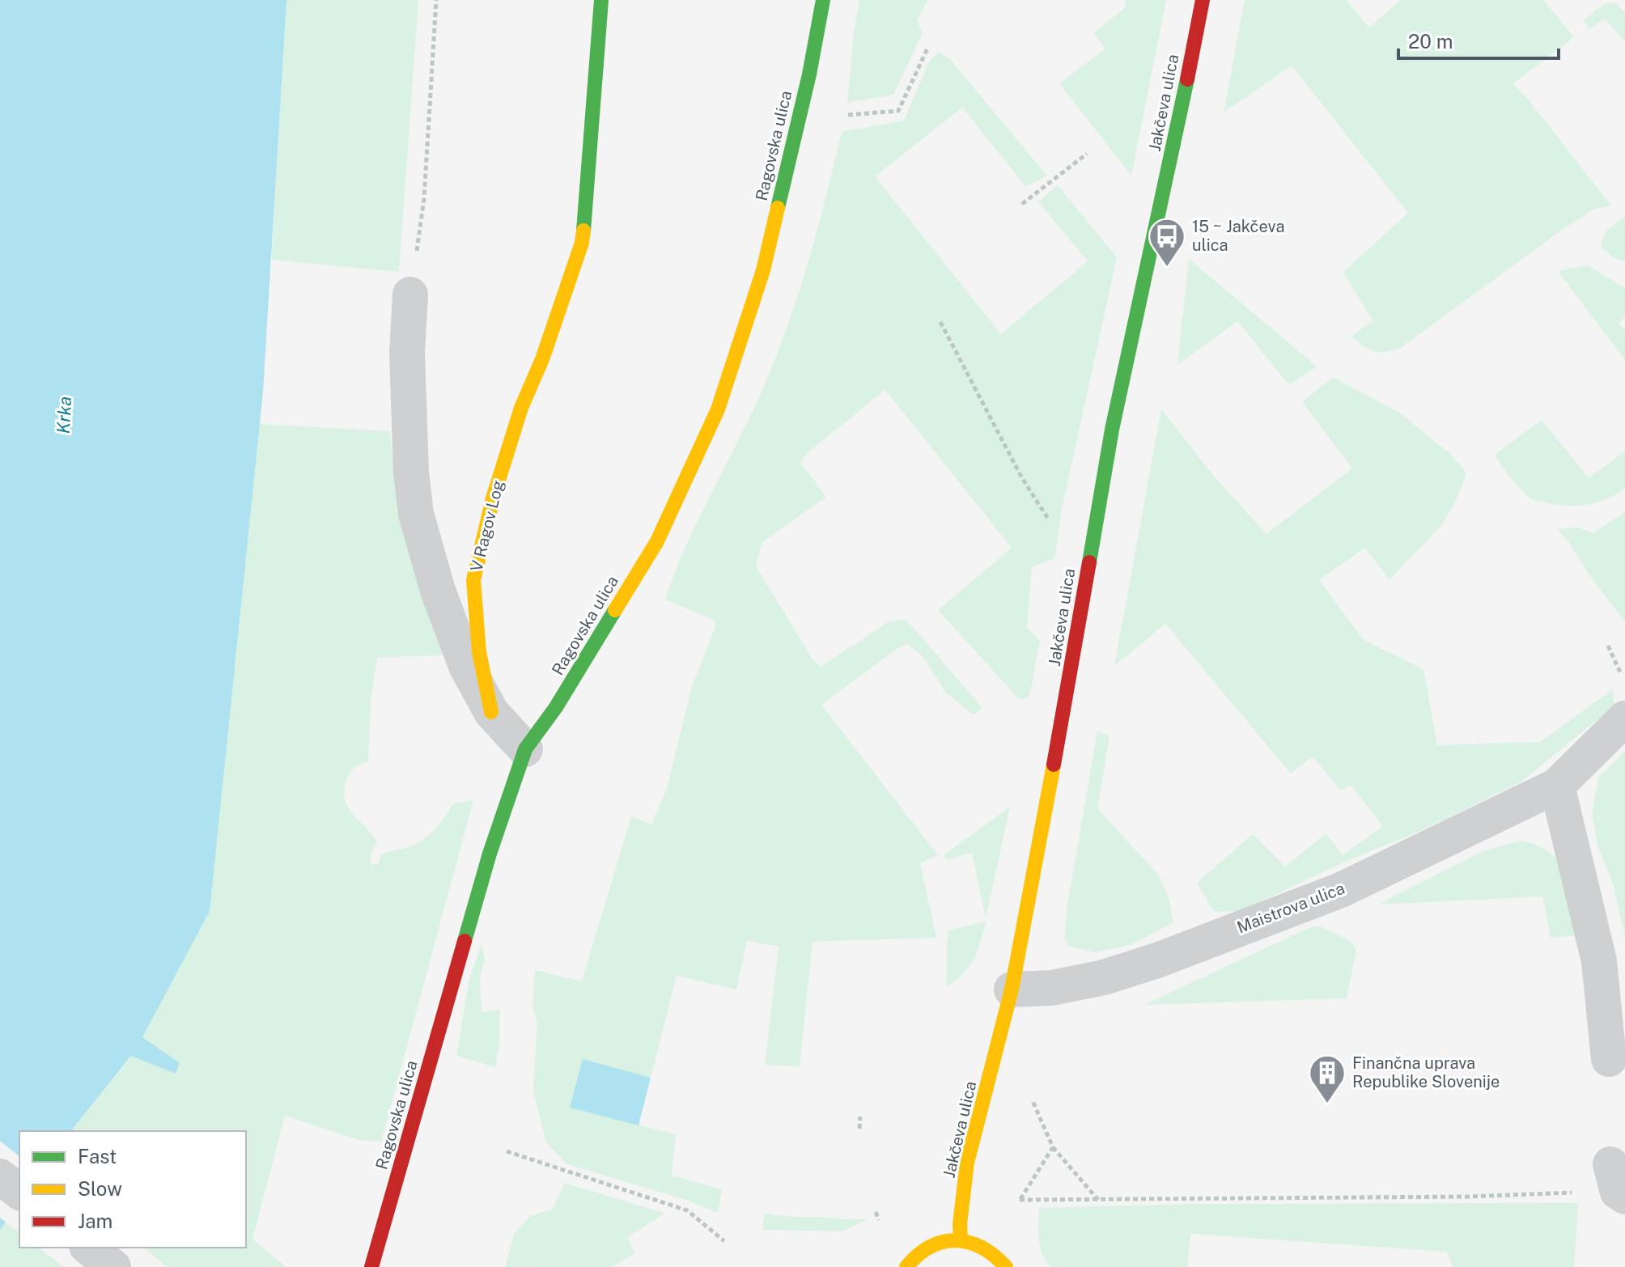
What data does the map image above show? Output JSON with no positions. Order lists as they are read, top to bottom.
{
  "streets": {
    "street": [
      "Jakčeva ulica",
      "Ragovska ulica",
      "V Ragov Log",
      "Maistrova ulica"
    ]
  },
  "crossings": [
    ["Jakčeva ulica", "Maistrova ulica"]
  ],
  "water": ["Krka"],
  "places": {
    "bus stop": ["15 ~ Jakčeva ulica"],
    "building": ["Finančna uprava Republike Slovenije"]
  },
  "legend": ["Fast", "Slow", "Jam"],
  "scale_bar": "20 m"
}
